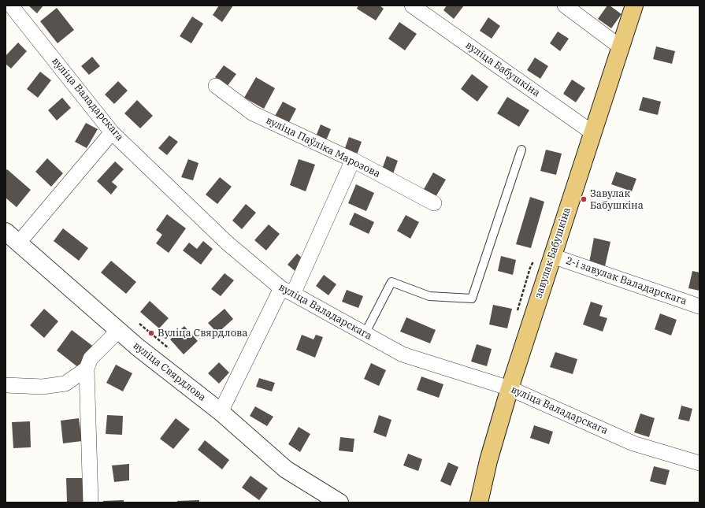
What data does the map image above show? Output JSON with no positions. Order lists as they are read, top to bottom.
{
  "streets": {
    "main road": ["завулак Бабушкіна"],
    "street": [
      "вуліца Бабушкіна",
      "вуліца Валадарскага",
      "вуліца Паўліка Марозова",
      "2-і завулак Валадарскага",
      "вуліца Свярдлова"
    ]
  },
  "crossings": [
    ["вуліца Бабушкіна", "завулак Бабушкіна"],
    ["вуліца Валадарскага", "завулак Бабушкіна"],
    ["завулак Бабушкіна", "2-і завулак Валадарскага"]
  ],
  "places": ["Завулак Бабушкіна", "Вуліца Свярдлова"]
}
